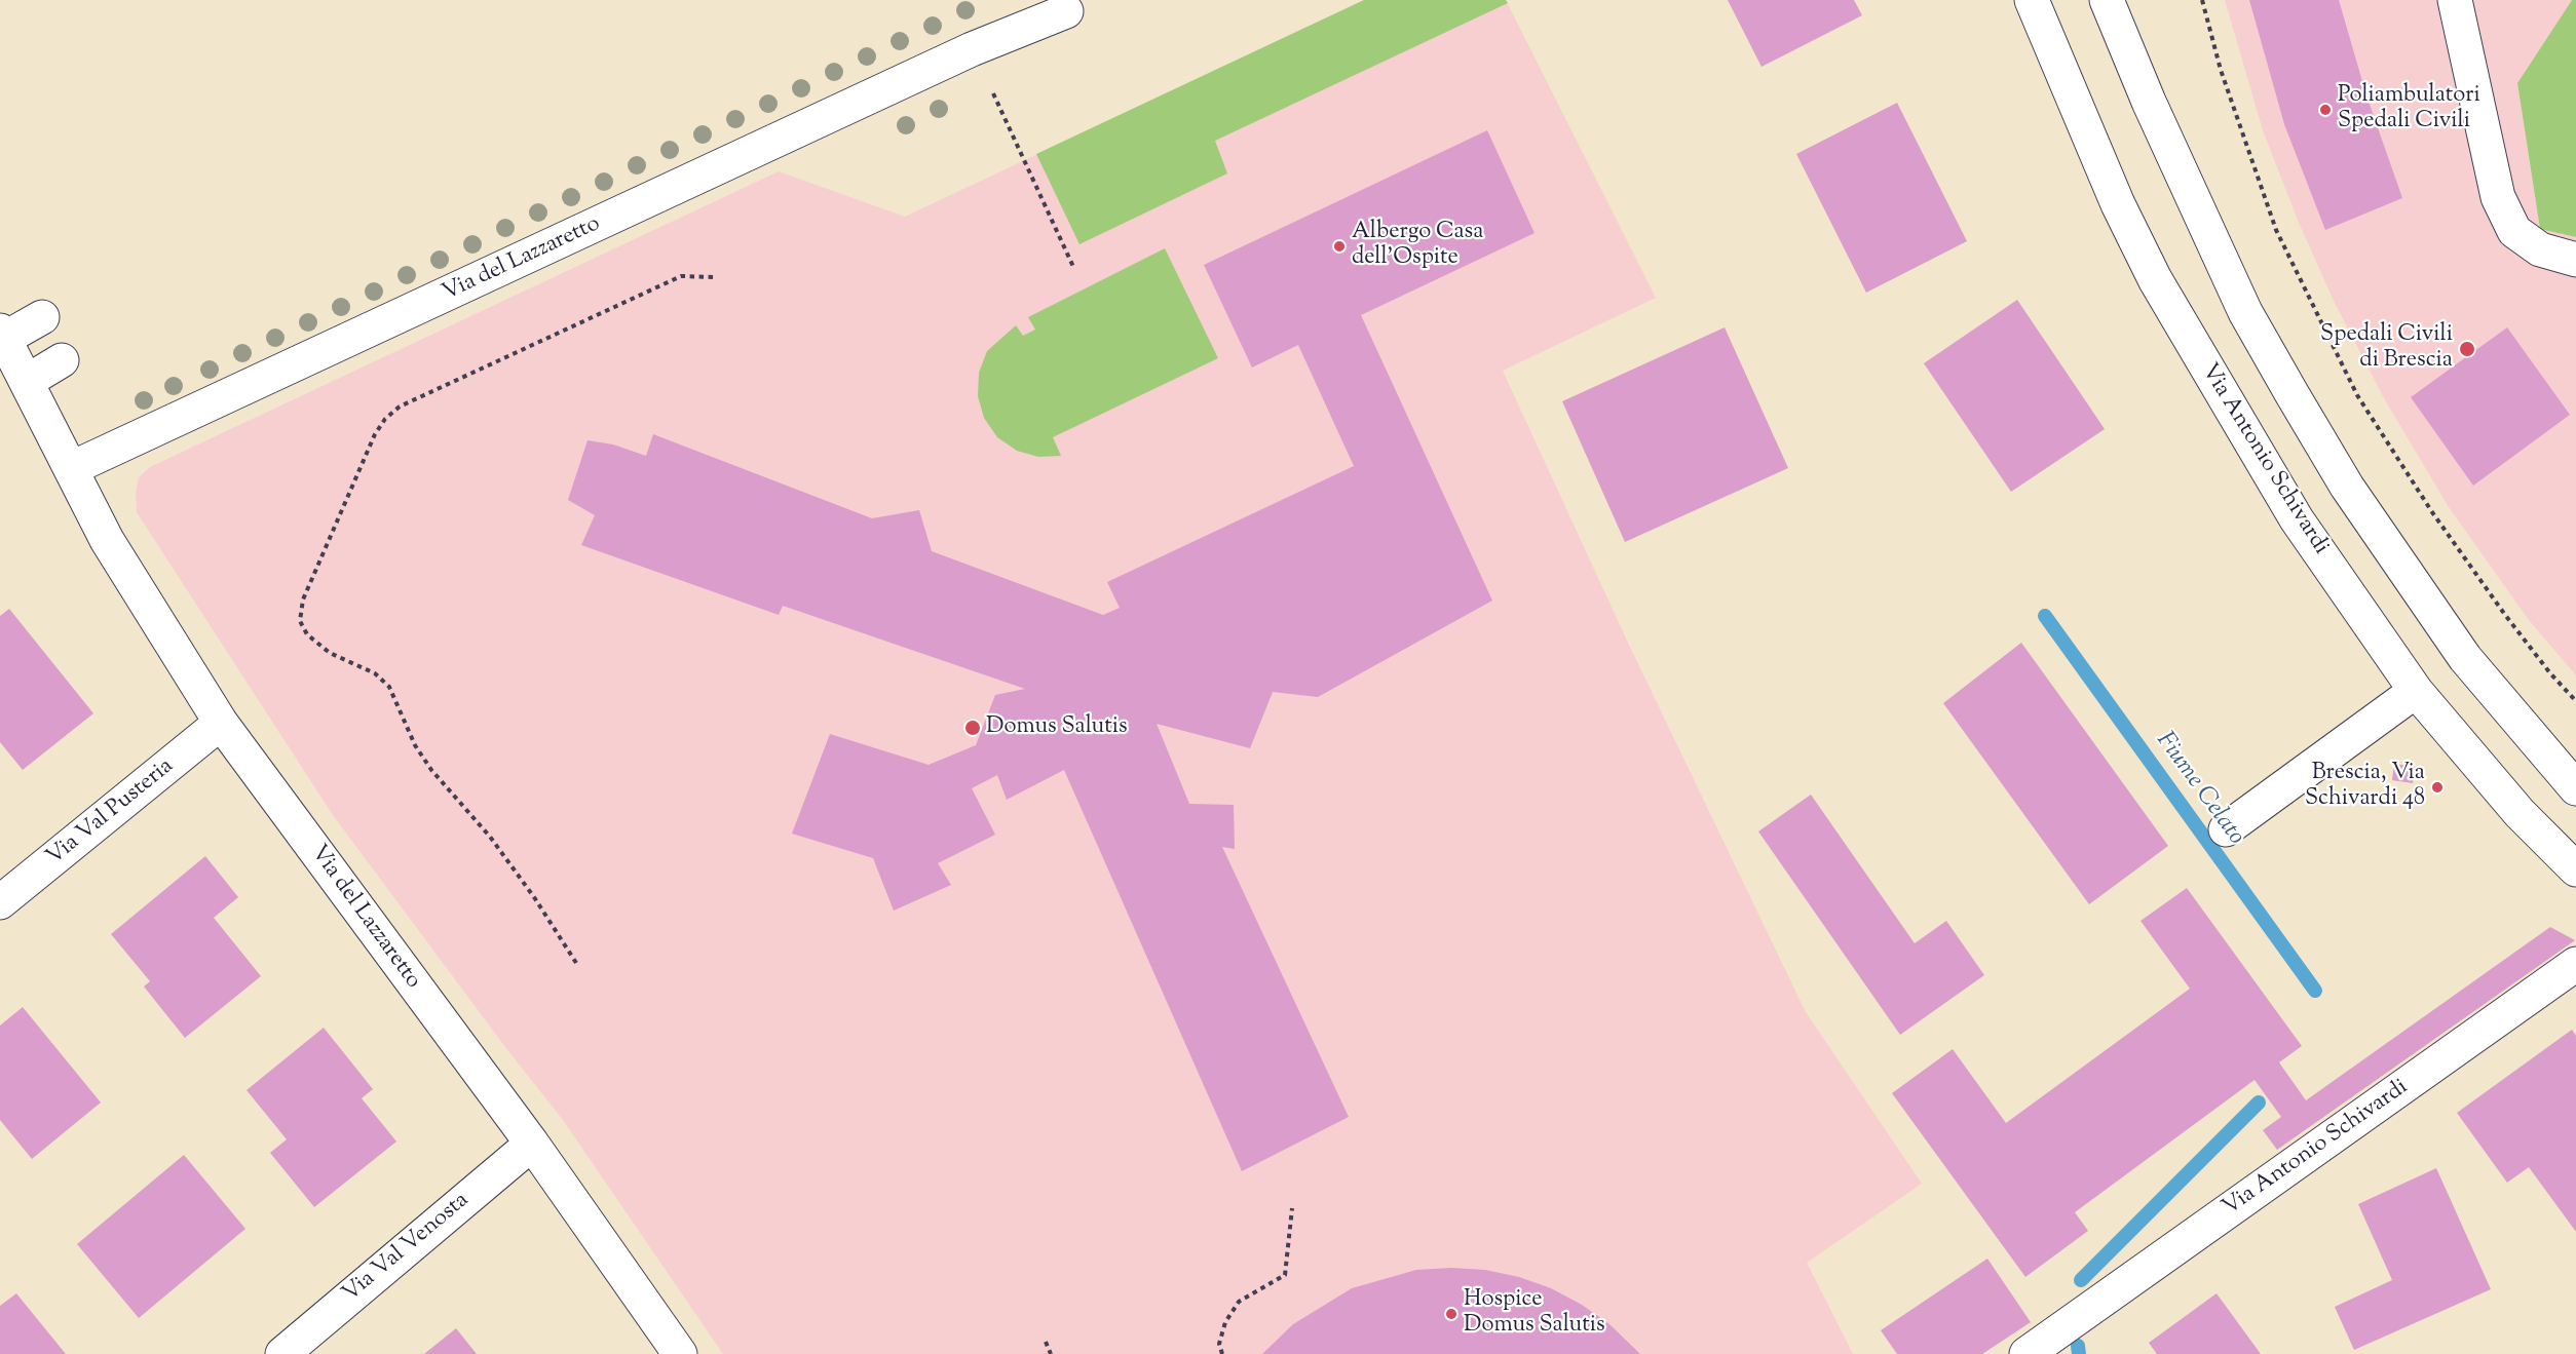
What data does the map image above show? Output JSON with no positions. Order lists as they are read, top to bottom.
{
  "streets": {
    "street": [
      "Via del Lazzaretto",
      "Via Antonio Schivardi",
      "Via Val Pusteria",
      "Via Val Venosta"
    ]
  },
  "crossings": [
    ["Via del Lazzaretto", "Via Val Pusteria"],
    ["Via del Lazzaretto", "Via Val Venosta"]
  ],
  "water": ["Fiume Celato"],
  "places": [
    "Poliambulatori Spedali Civili",
    "Albergo Casa dell'Ospite",
    "Spedali Civili di Brescia",
    "Domus Salutis",
    "Brescia, Via Schivardi 48",
    "Hospice Domus Salutis"
  ]
}
